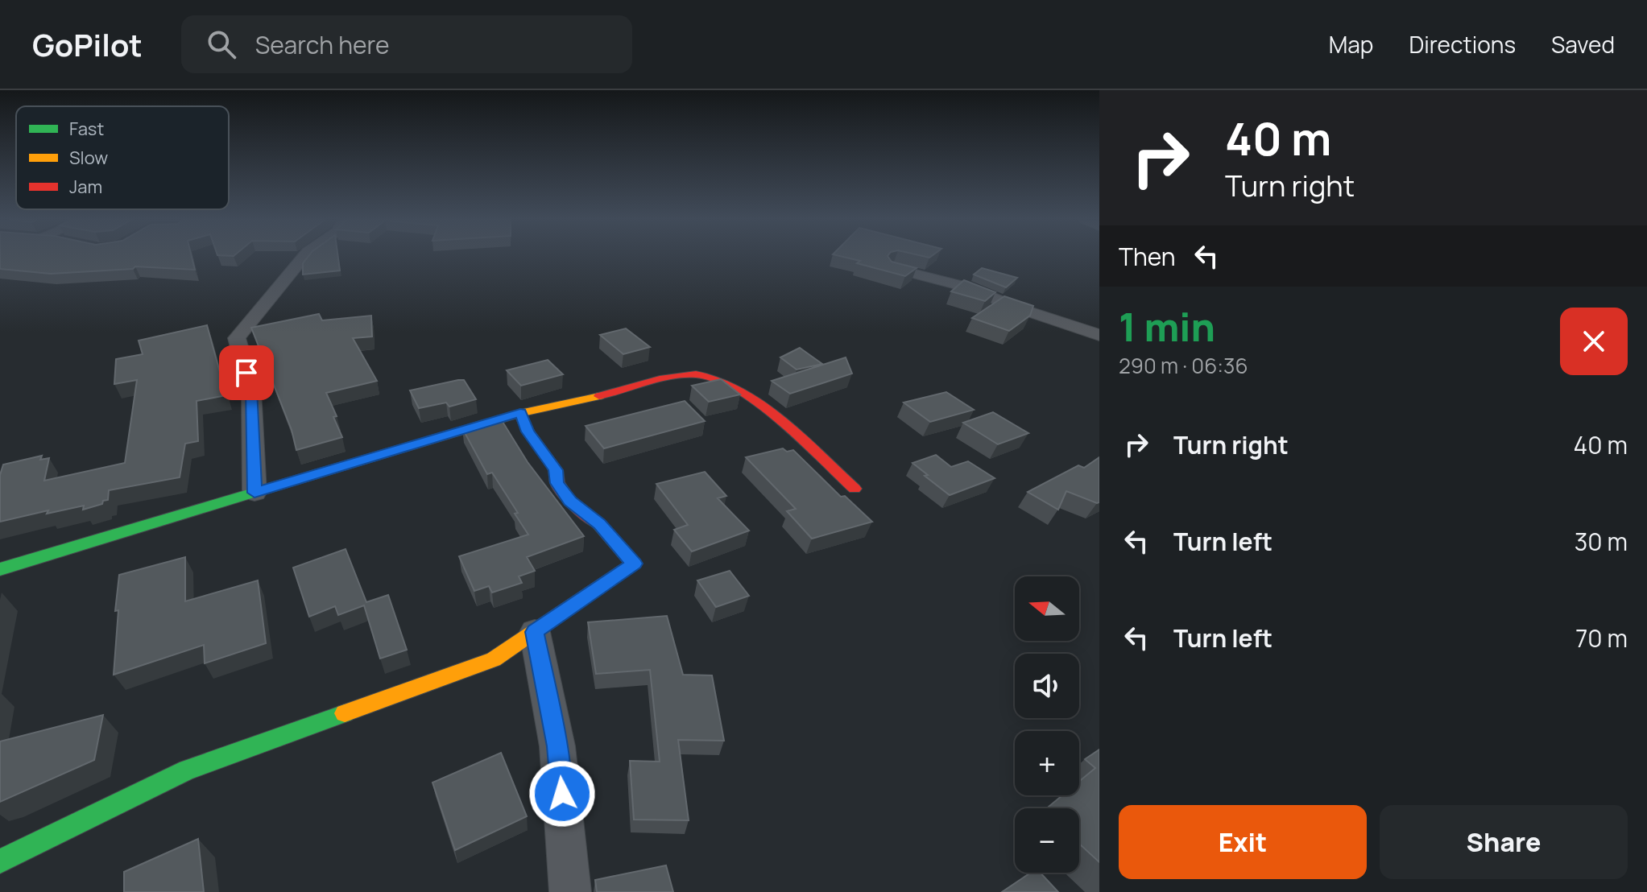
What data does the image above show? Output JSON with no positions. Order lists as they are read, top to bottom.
{
  "legend": ["Fast", "Slow", "Jam"],
  "north": "left",
  "page": {
    "header": "GoPilot",
    "search": "Search here",
    "nav": ["Map", "Directions", "Saved"],
    "turn": ["40 m", "Turn right"],
    "then": "Then",
    "heading": ["1 min", "290 m · 06:36"],
    "list": [
      {
        "name": "Turn right",
        "value": "40 m"
      },
      {
        "name": "Turn left",
        "value": "30 m"
      },
      {
        "name": "Turn left",
        "value": "70 m"
      }
    ],
    "map_buttons": ["+", "−"],
    "buttons": ["Exit", "Share"]
  }
}
